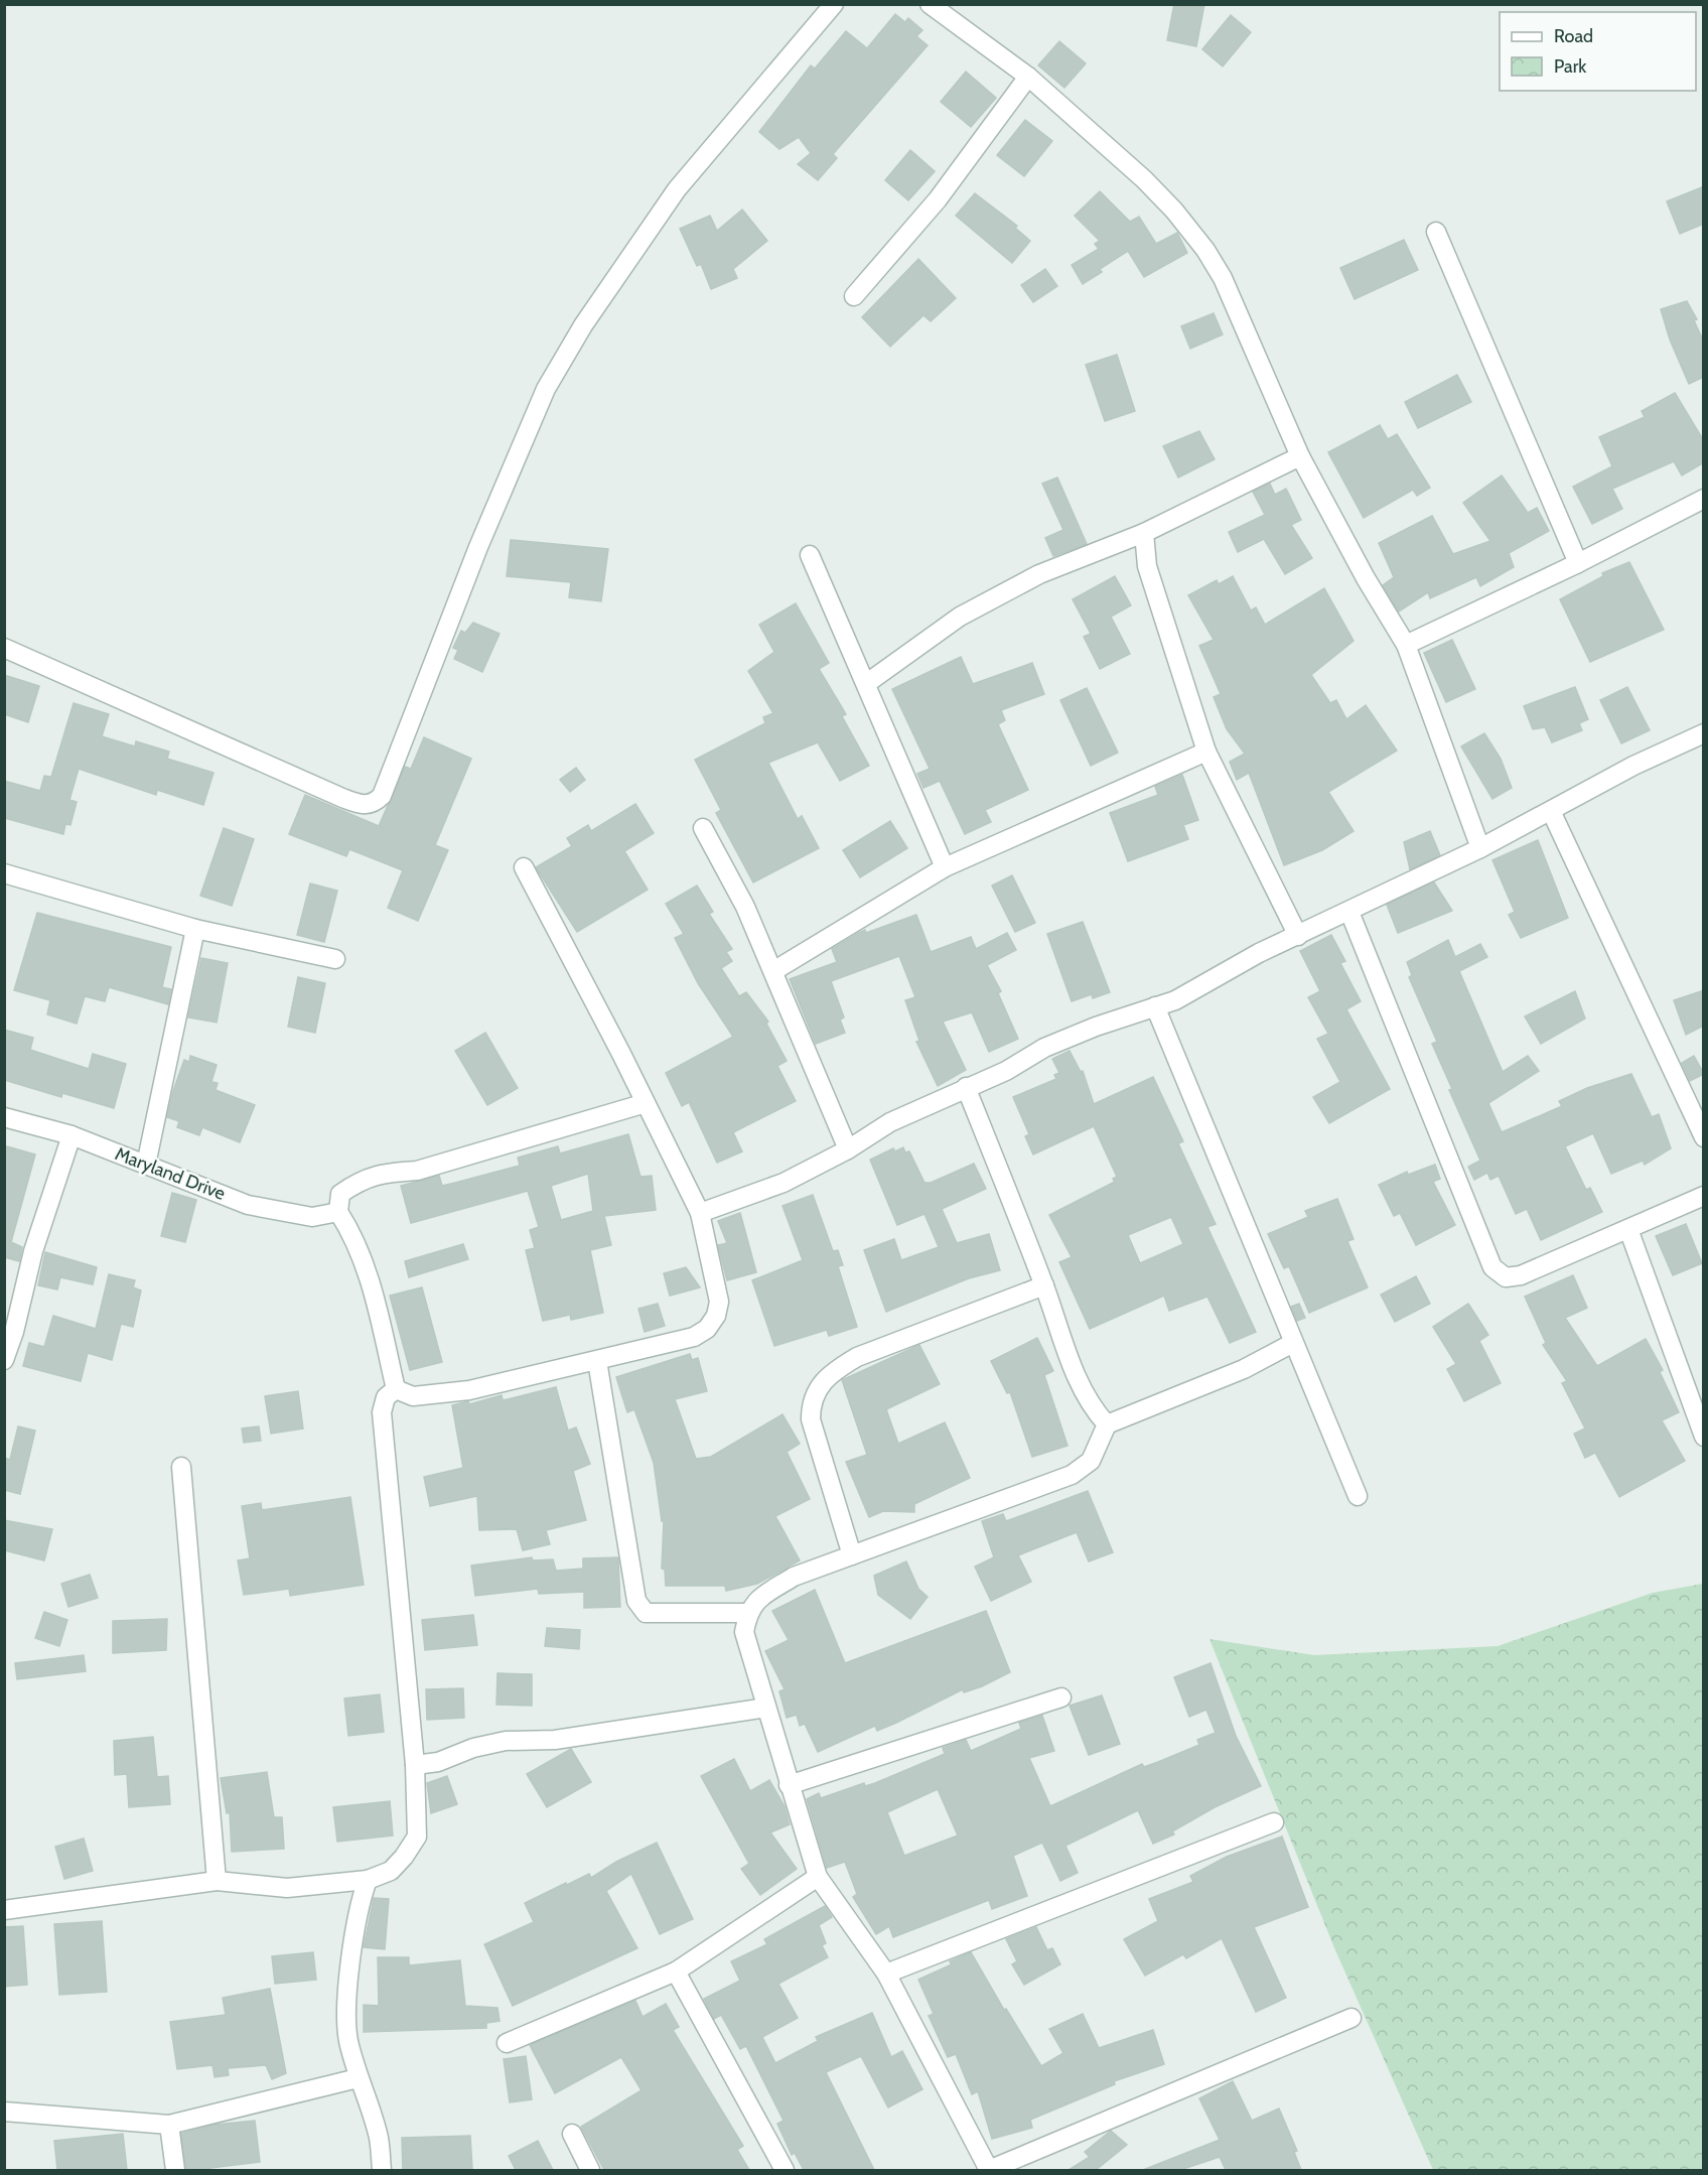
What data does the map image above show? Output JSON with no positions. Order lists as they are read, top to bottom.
{
  "streets": {
    "street": ["Maryland Drive"]
  },
  "legend": ["Road", "Park"]
}
